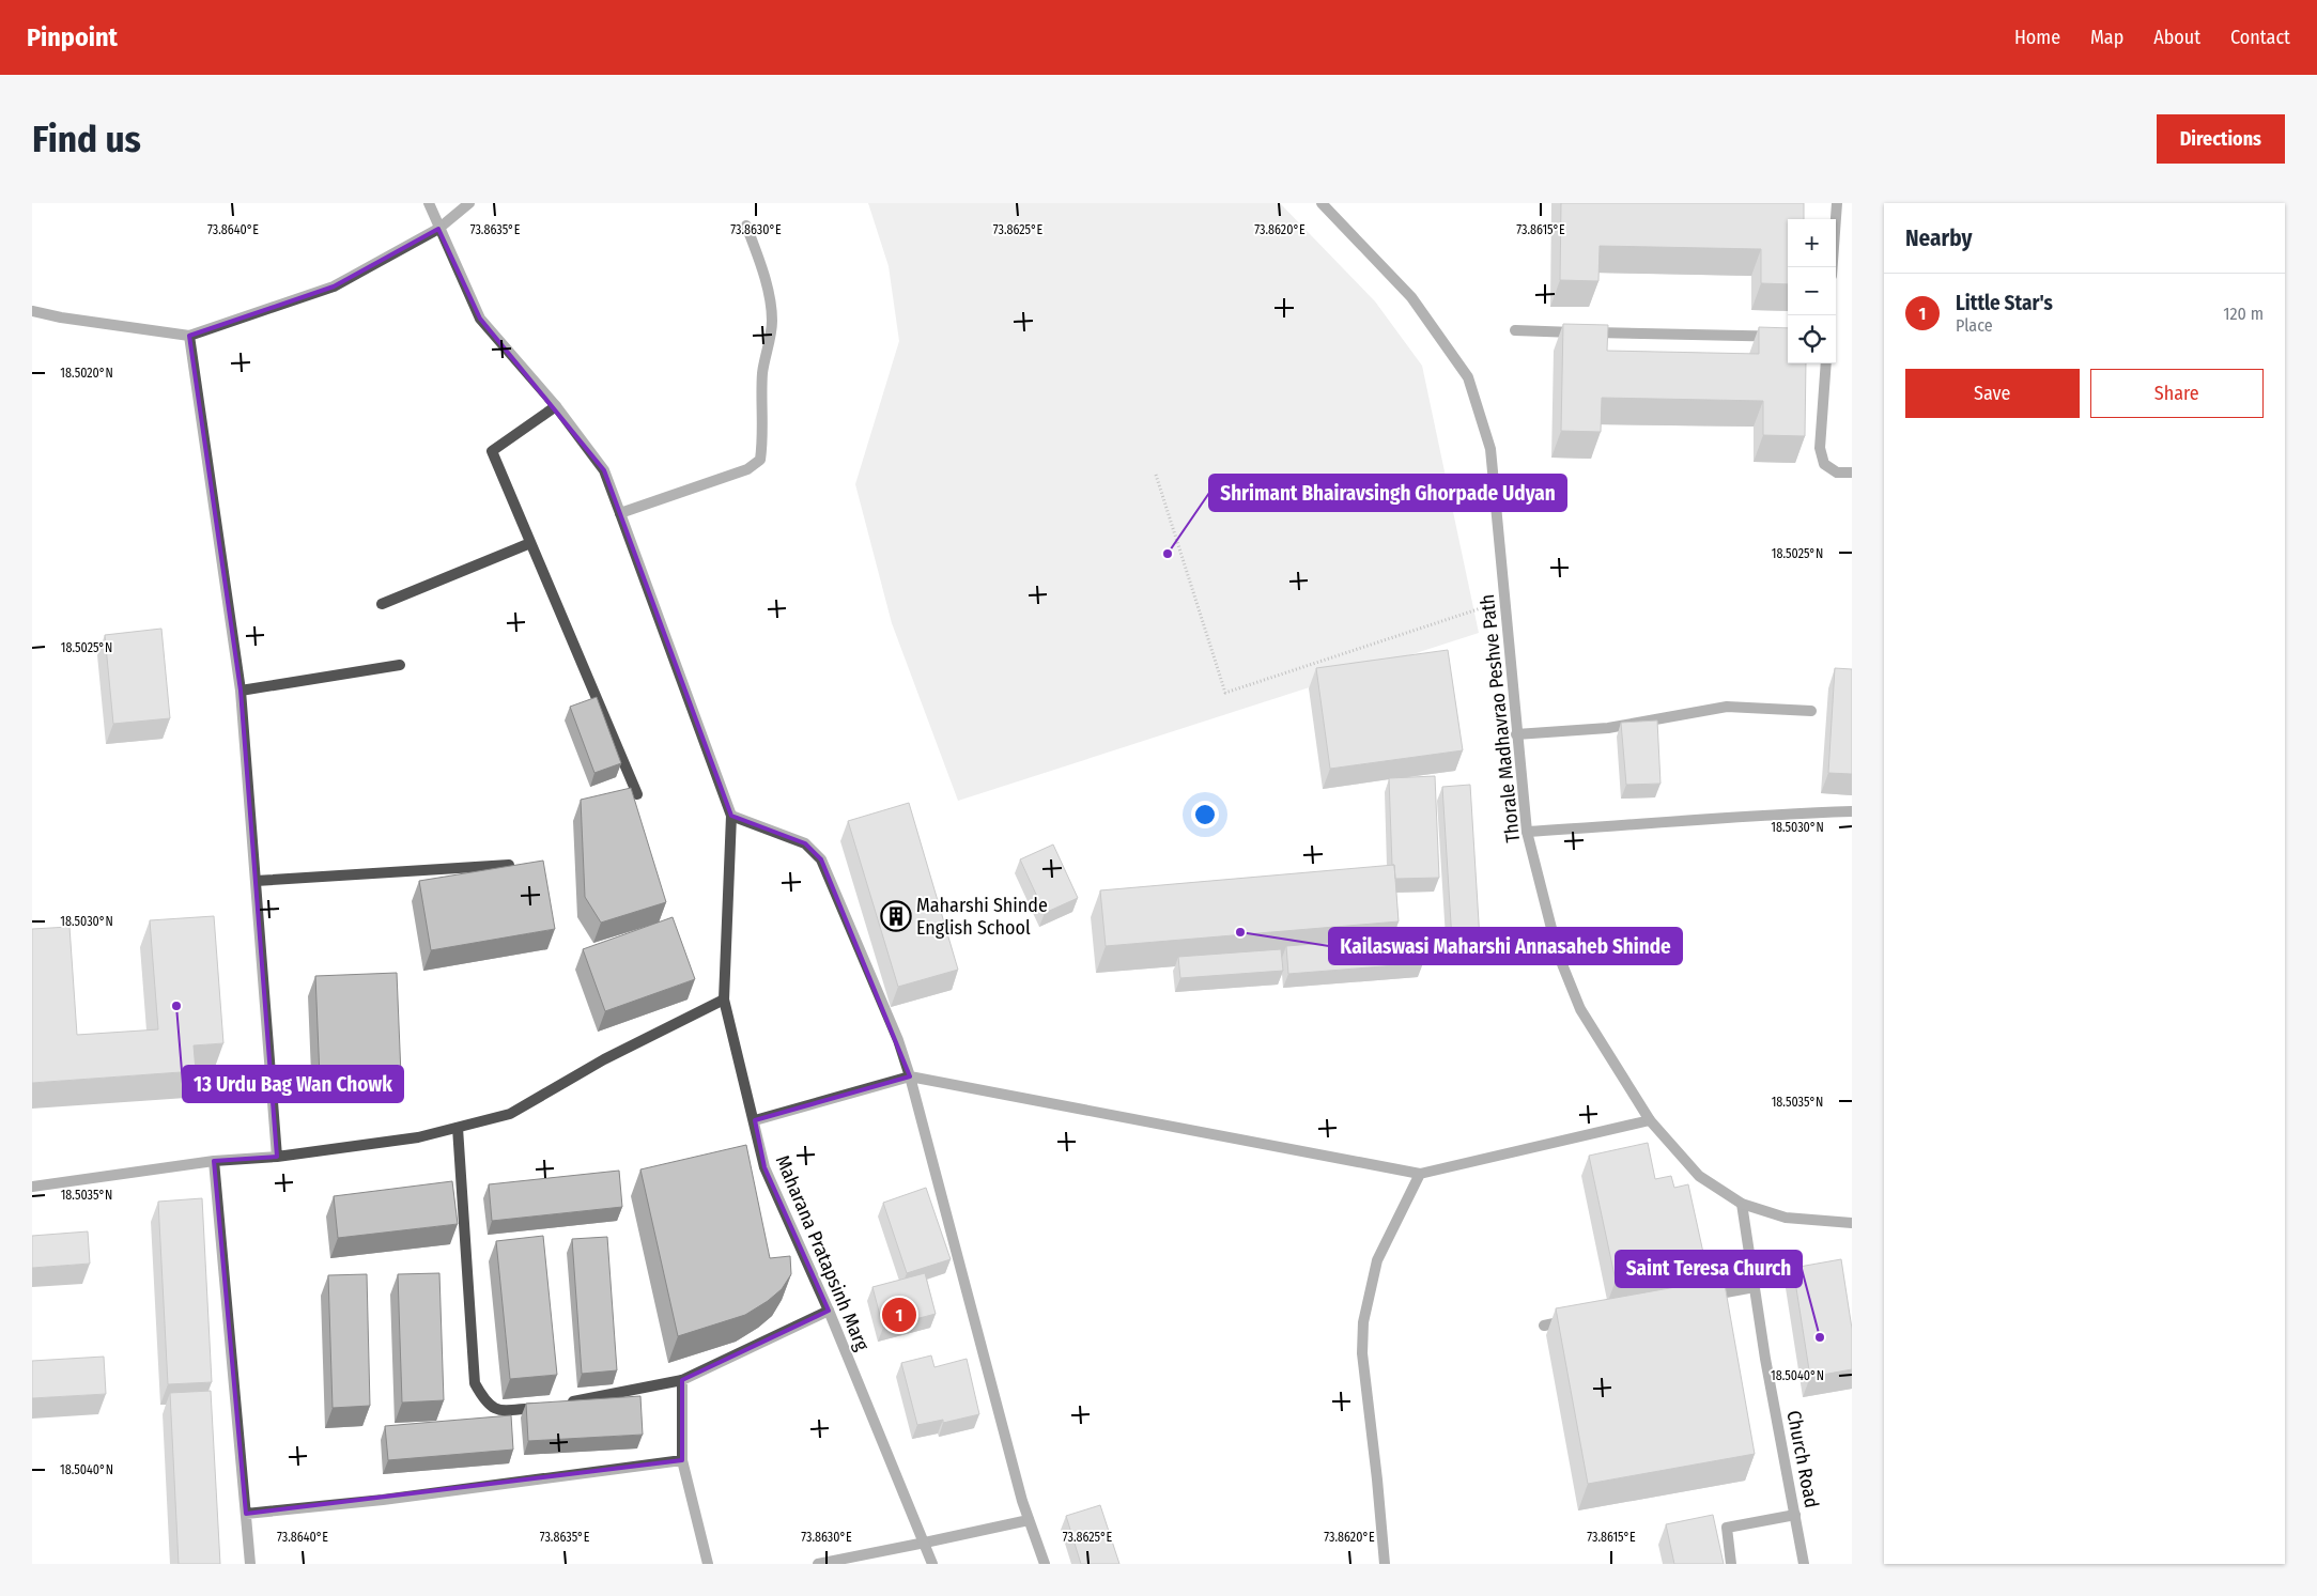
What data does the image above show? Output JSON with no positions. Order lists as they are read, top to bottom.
{
  "streets": {
    "street": ["Thorale Madhavrao Peshve Path", "Maharana Pratapsinh Marg", "Church Road"]
  },
  "crossings": [
    ["Thorale Madhavrao Peshve Path", "Church Road"]
  ],
  "places": {
    "other": [
      "Shrimant Bhairavsingh Ghorpade Udyan",
      "Kailaswasi Maharshi Annasaheb Shinde",
      "13 Urdu Bag Wan Chowk",
      "Saint Teresa Church"
    ],
    "building": ["Maharshi Shinde English School"]
  },
  "page": {
    "header": "Pinpoint",
    "nav": [
      "Home",
      "Map",
      "About",
      "Contact"
    ],
    "buttons": [
      "Directions",
      ["Save", "Share"]
    ],
    "title": "Find us",
    "heading": "Nearby",
    "map_buttons": ["+", "−"],
    "list": [
      {
        "mark": "1",
        "name": "Little Star's",
        "note": "Place",
        "value": "120 m"
      }
    ],
    "pins": "1"
  },
  "coordinates": [
    "73.8640°E",
    "73.8635°E",
    "73.8630°E",
    "73.8625°E",
    "73.8620°E",
    "73.8615°E",
    "18.5020°N",
    "18.5025°N",
    "18.5030°N",
    "18.5035°N",
    "18.5040°N"
  ]
}
